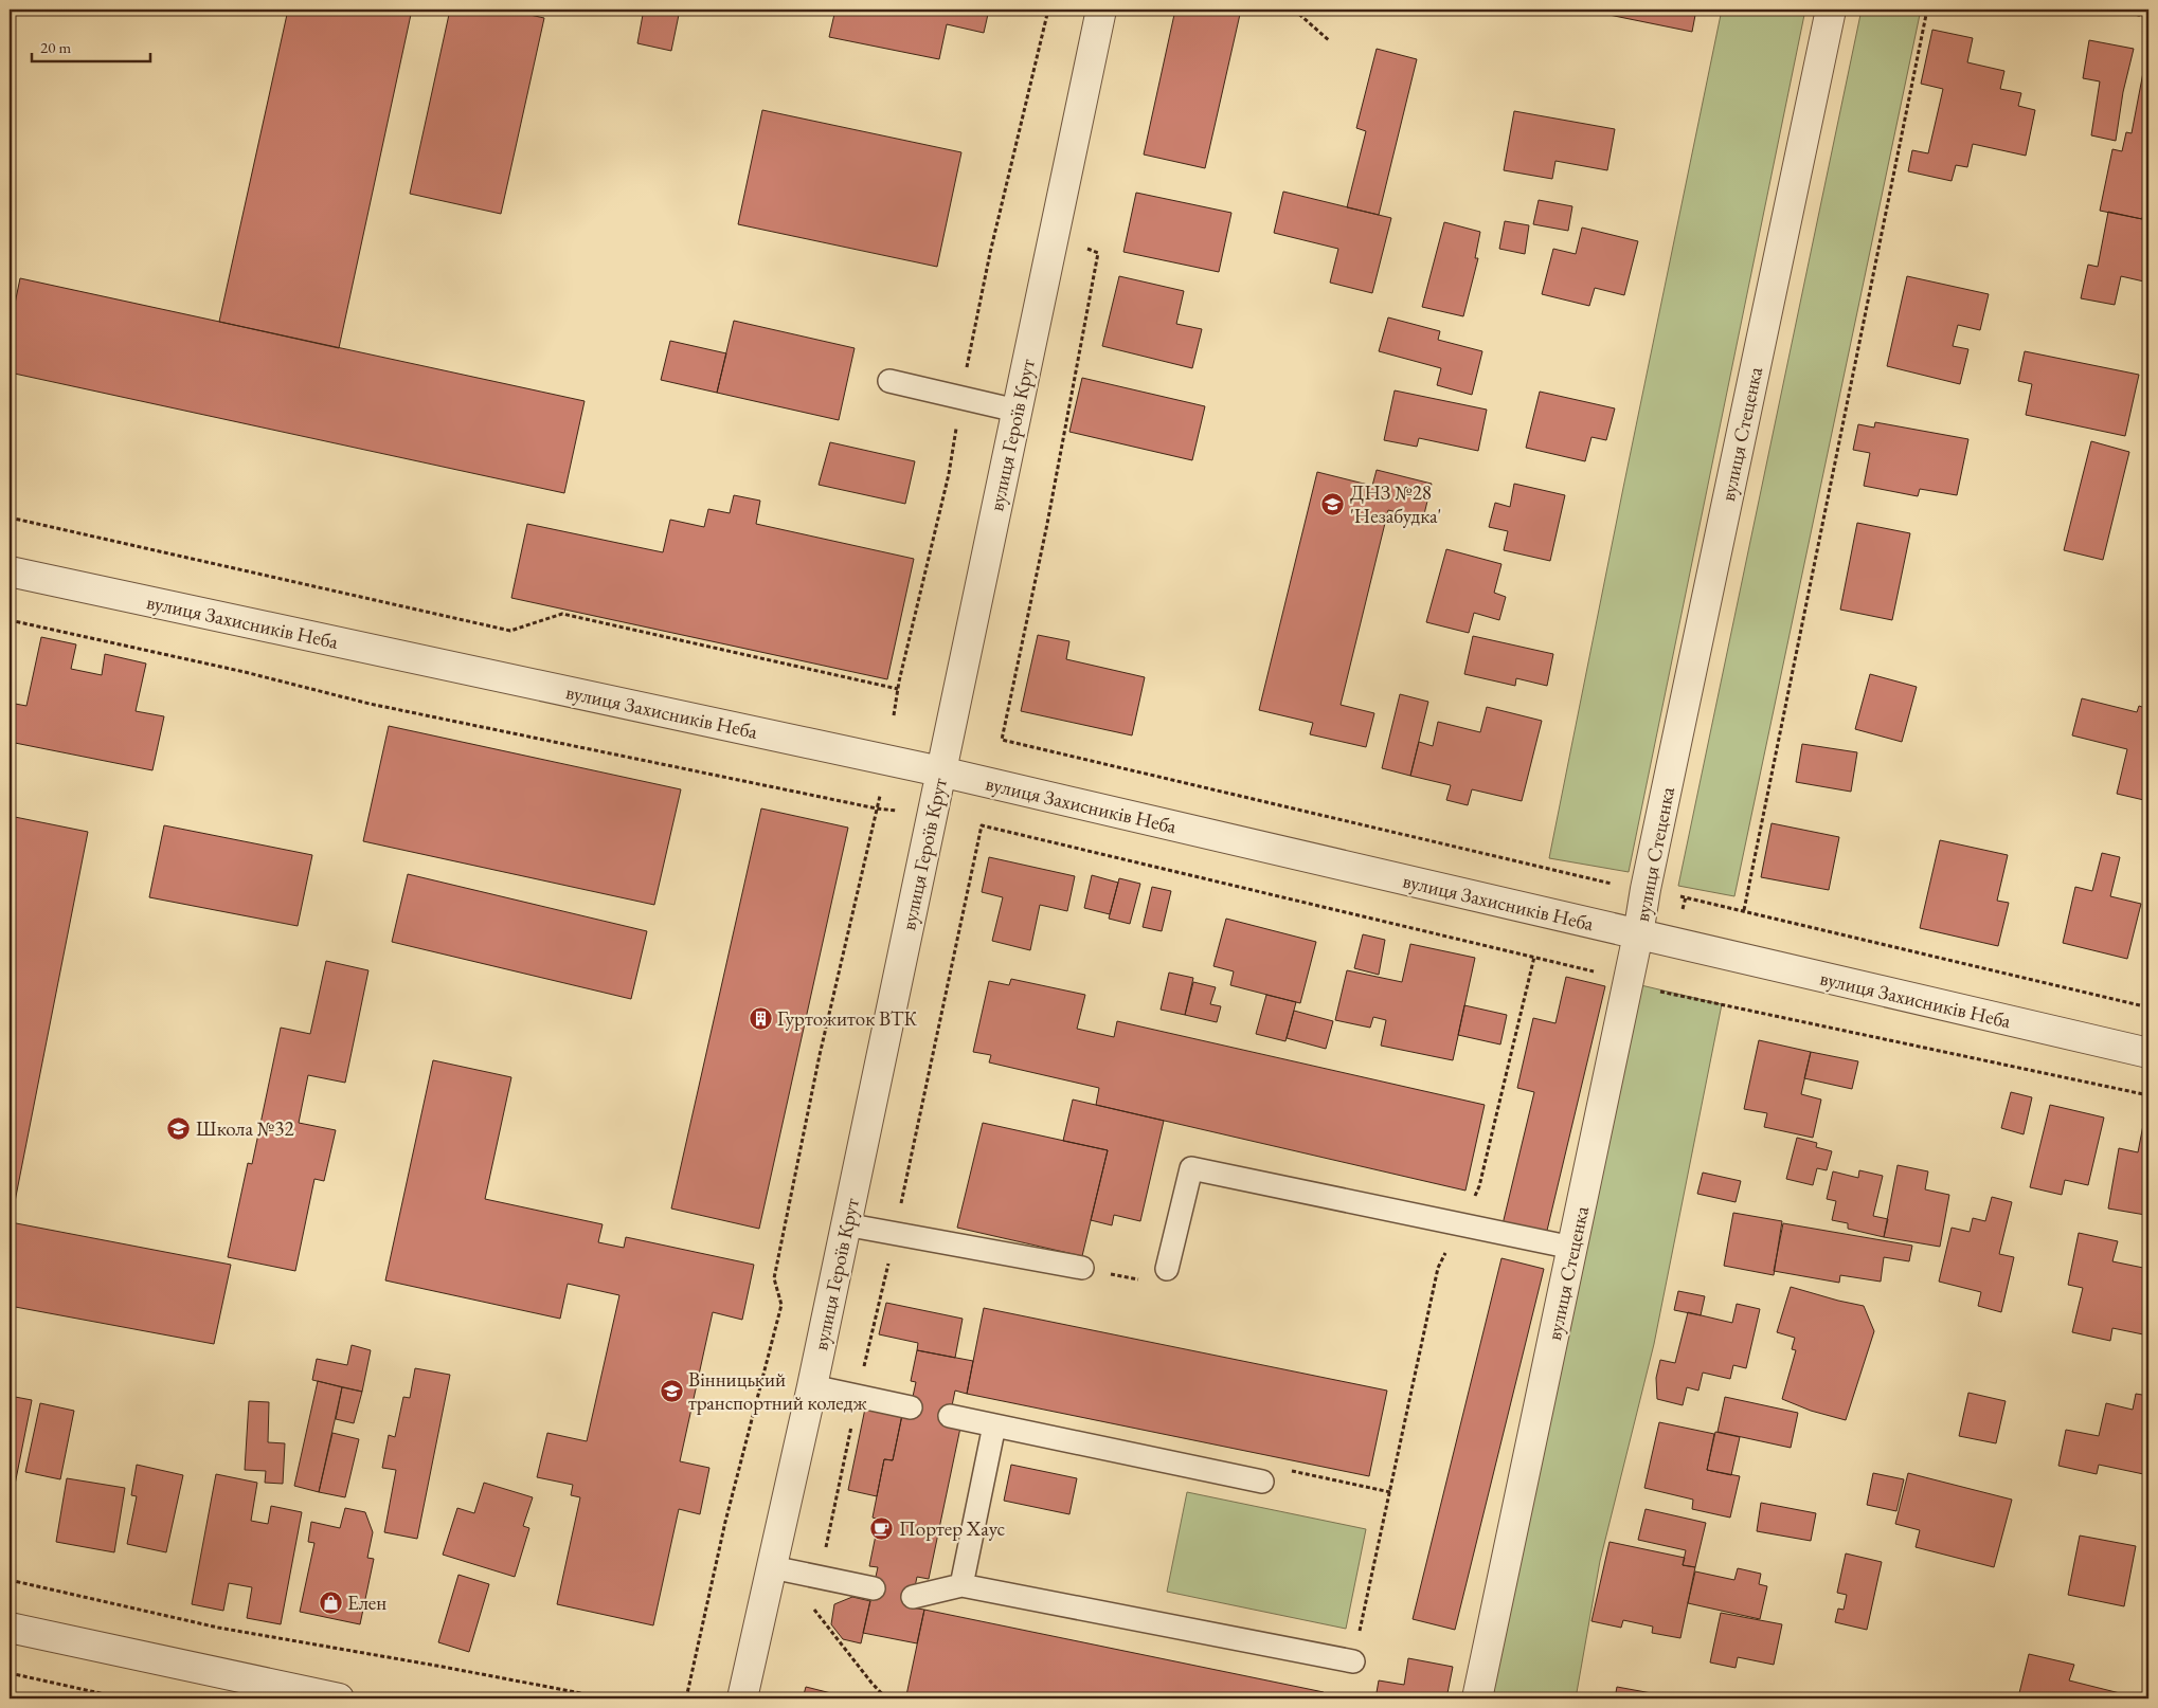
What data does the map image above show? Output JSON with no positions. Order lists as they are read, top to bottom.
{
  "streets": {
    "street": ["вулиця Стеценка", "вулиця Героїв Крут", "вулиця Захисників Неба"]
  },
  "crossings": [
    ["вулиця Стеценка", "вулиця Захисників Неба"],
    ["вулиця Героїв Крут", "вулиця Захисників Неба"]
  ],
  "places": {
    "school or university": ["ДНЗ №28 'Незабудка'", "Школа №32", "Вінницький транспортний коледж"],
    "building": ["Гуртожиток ВТК"],
    "cafe": ["Портер Хаус"],
    "shop": ["Елен"]
  },
  "scale_bar": "20 m"
}
